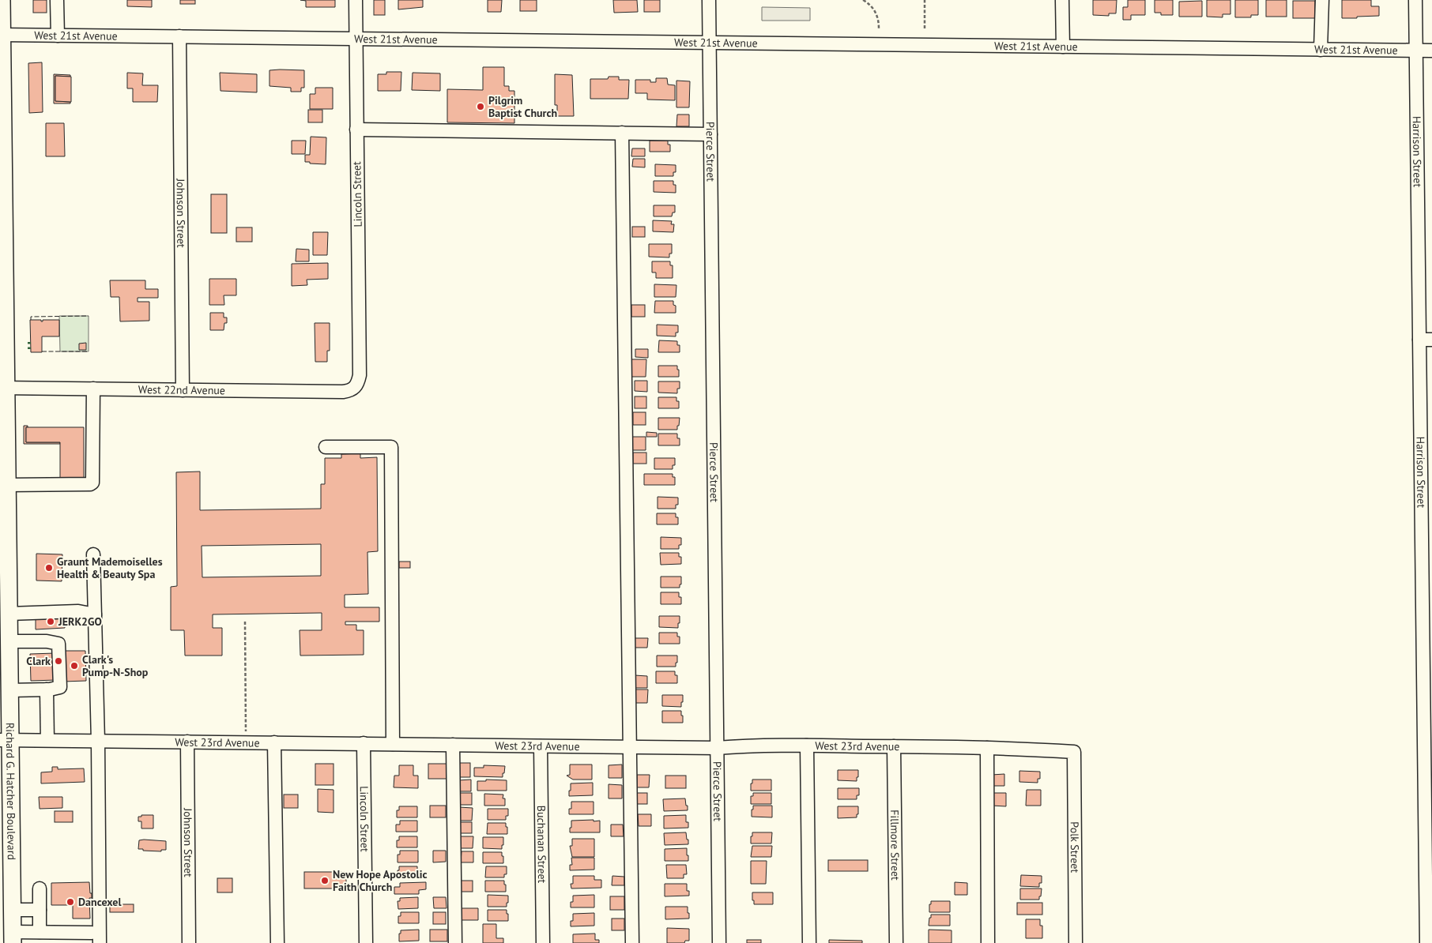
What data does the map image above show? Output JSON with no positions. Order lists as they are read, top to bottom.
{
  "streets": {
    "main road": ["Richard G. Hatcher Boulevard"],
    "street": [
      "West 21st Avenue",
      "Pierce Street",
      "Harrison Street",
      "Lincoln Street",
      "Johnson Street",
      "West 22nd Avenue",
      "West 23rd Avenue",
      "Buchanan Street",
      "Fillmore Street",
      "Polk Street"
    ]
  },
  "crossings": [
    ["West 21st Avenue", "Pierce Street"],
    ["West 21st Avenue", "Harrison Street"],
    ["West 21st Avenue", "Lincoln Street"],
    ["West 21st Avenue", "Johnson Street"],
    ["West 21st Avenue", "Richard G. Hatcher Boulevard"],
    ["Pierce Street", "West 23rd Avenue"],
    ["Lincoln Street", "West 22nd Avenue"],
    ["Lincoln Street", "West 23rd Avenue"],
    ["Johnson Street", "West 22nd Avenue"],
    ["Johnson Street", "West 23rd Avenue"],
    ["West 22nd Avenue", "Richard G. Hatcher Boulevard"],
    ["West 23rd Avenue", "Richard G. Hatcher Boulevard"],
    ["West 23rd Avenue", "Buchanan Street"],
    ["West 23rd Avenue", "Fillmore Street"],
    ["West 23rd Avenue", "Polk Street"]
  ],
  "places": [
    "Pilgrim Baptist Church",
    "Graunt Mademoiselles Health & Beauty Spa",
    "JERK2GO",
    "Clark",
    "Clark's Pump-N-Shop",
    "New Hope Apostolic Faith Church",
    "Dancexel"
  ]
}
